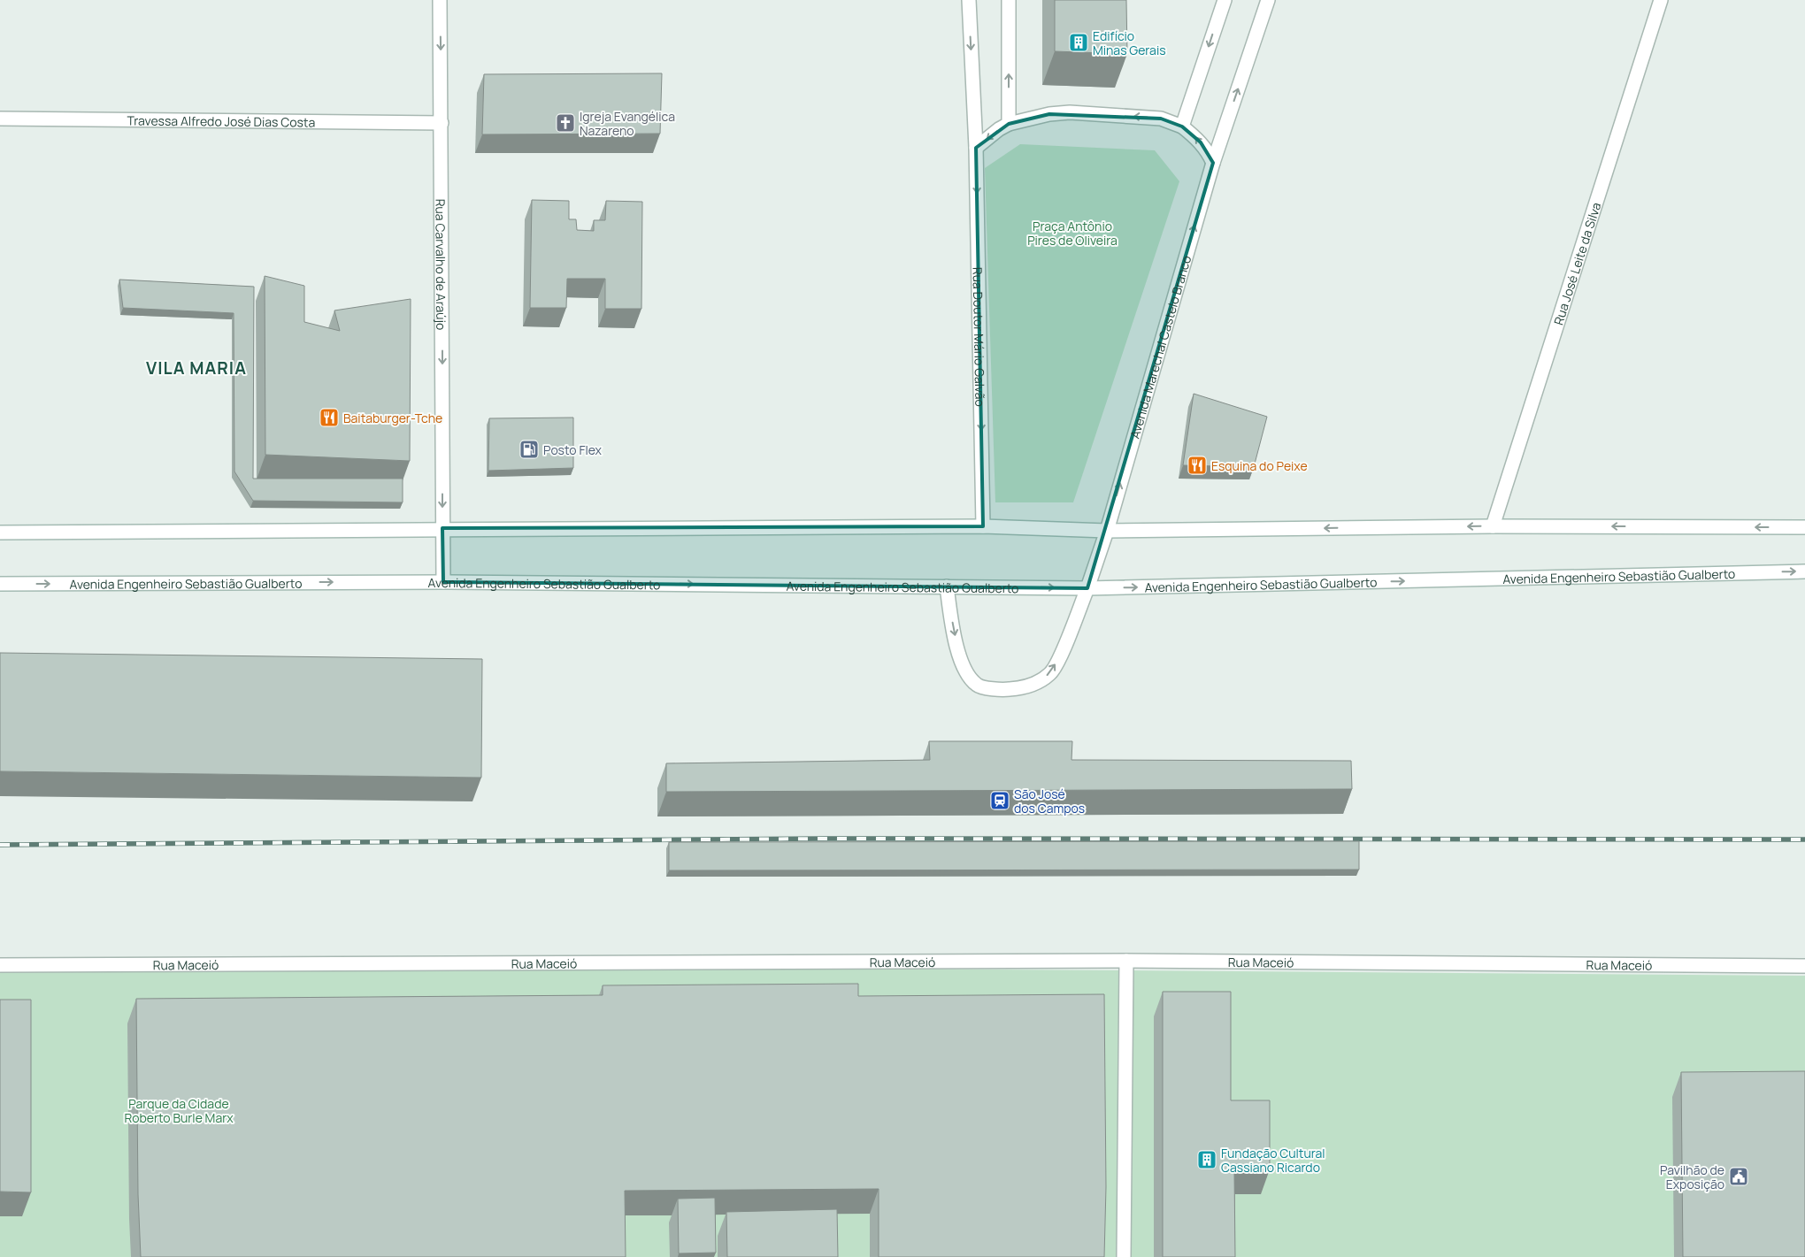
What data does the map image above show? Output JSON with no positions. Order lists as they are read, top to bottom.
{
  "streets": {
    "street": [
      "Travessa Alfredo José Dias Costa",
      "Rua José Leite da Silva",
      "Rua Carvalho de Araújo",
      "Rua Doutor Mário Galvão",
      "Avenida Marechal Castelo Branco",
      "Avenida Engenheiro Sebastião Gualberto",
      "Rua Maceió"
    ]
  },
  "crossings": [
    ["Travessa Alfredo José Dias Costa", "Rua Carvalho de Araújo"],
    ["Rua Carvalho de Araújo", "Avenida Engenheiro Sebastião Gualberto"],
    ["Avenida Marechal Castelo Branco", "Avenida Engenheiro Sebastião Gualberto"]
  ],
  "one_way": ["Rua Carvalho de Araújo", "Rua Doutor Mário Galvão"],
  "districts": ["VILA MARIA"],
  "parks": ["Praça Antônio Pires de Oliveira", "Parque da Cidade Roberto Burle Marx"],
  "places": {
    "building": ["Edifício Minas Gerais", "Fundação Cultural Cassiano Ricardo"],
    "church": ["Igreja Evangélica Nazareno"],
    "restaurant": ["Baitaburger-Tche", "Esquina do Peixe"],
    "fuel station": ["Posto Flex"],
    "station": ["São José dos Campos"],
    "public building": ["Pavilhão de Exposição"]
  }
}
